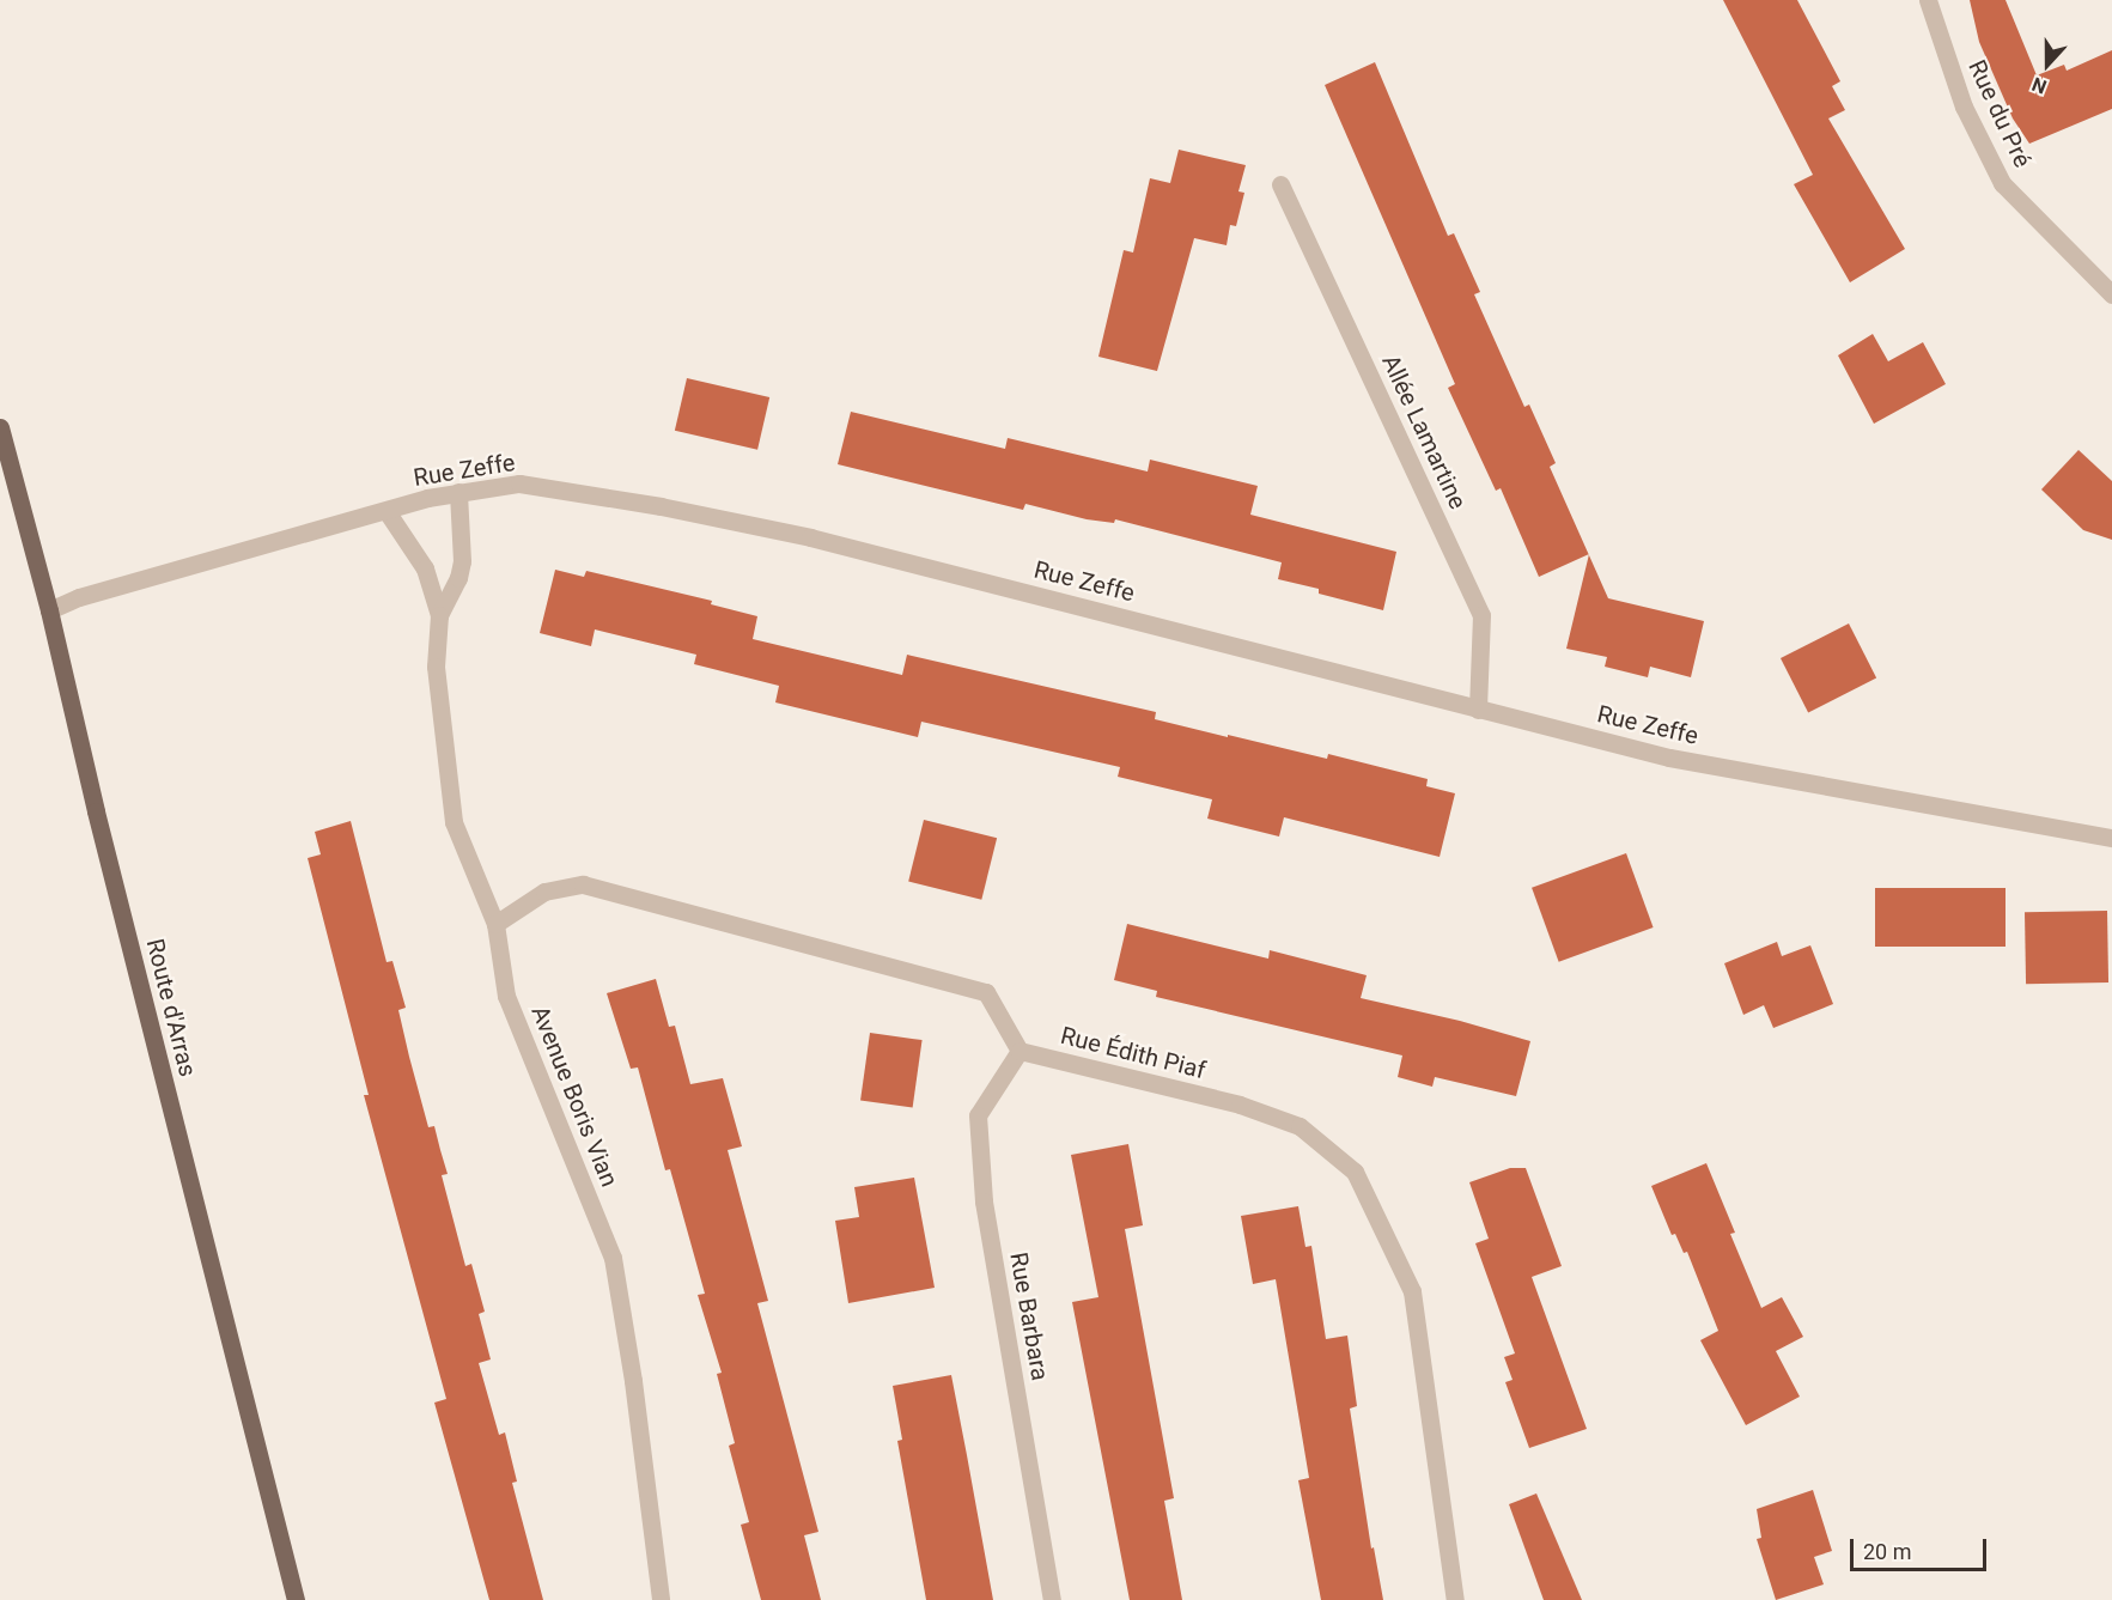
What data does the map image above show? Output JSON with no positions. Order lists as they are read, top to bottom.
{
  "streets": {
    "main road": ["Route d'Arras"],
    "street": [
      "Rue du Pré",
      "Allée Lamartine",
      "Rue Zeffe",
      "Rue Édith Piaf",
      "Avenue Boris Vian",
      "Rue Barbara"
    ]
  },
  "crossings": [
    ["Allée Lamartine", "Rue Zeffe"],
    ["Rue Zeffe", "Route d'Arras"],
    ["Rue Zeffe", "Avenue Boris Vian"],
    ["Rue Édith Piaf", "Rue Barbara"]
  ],
  "scale_bar": "20 m",
  "north": "bottom"
}
